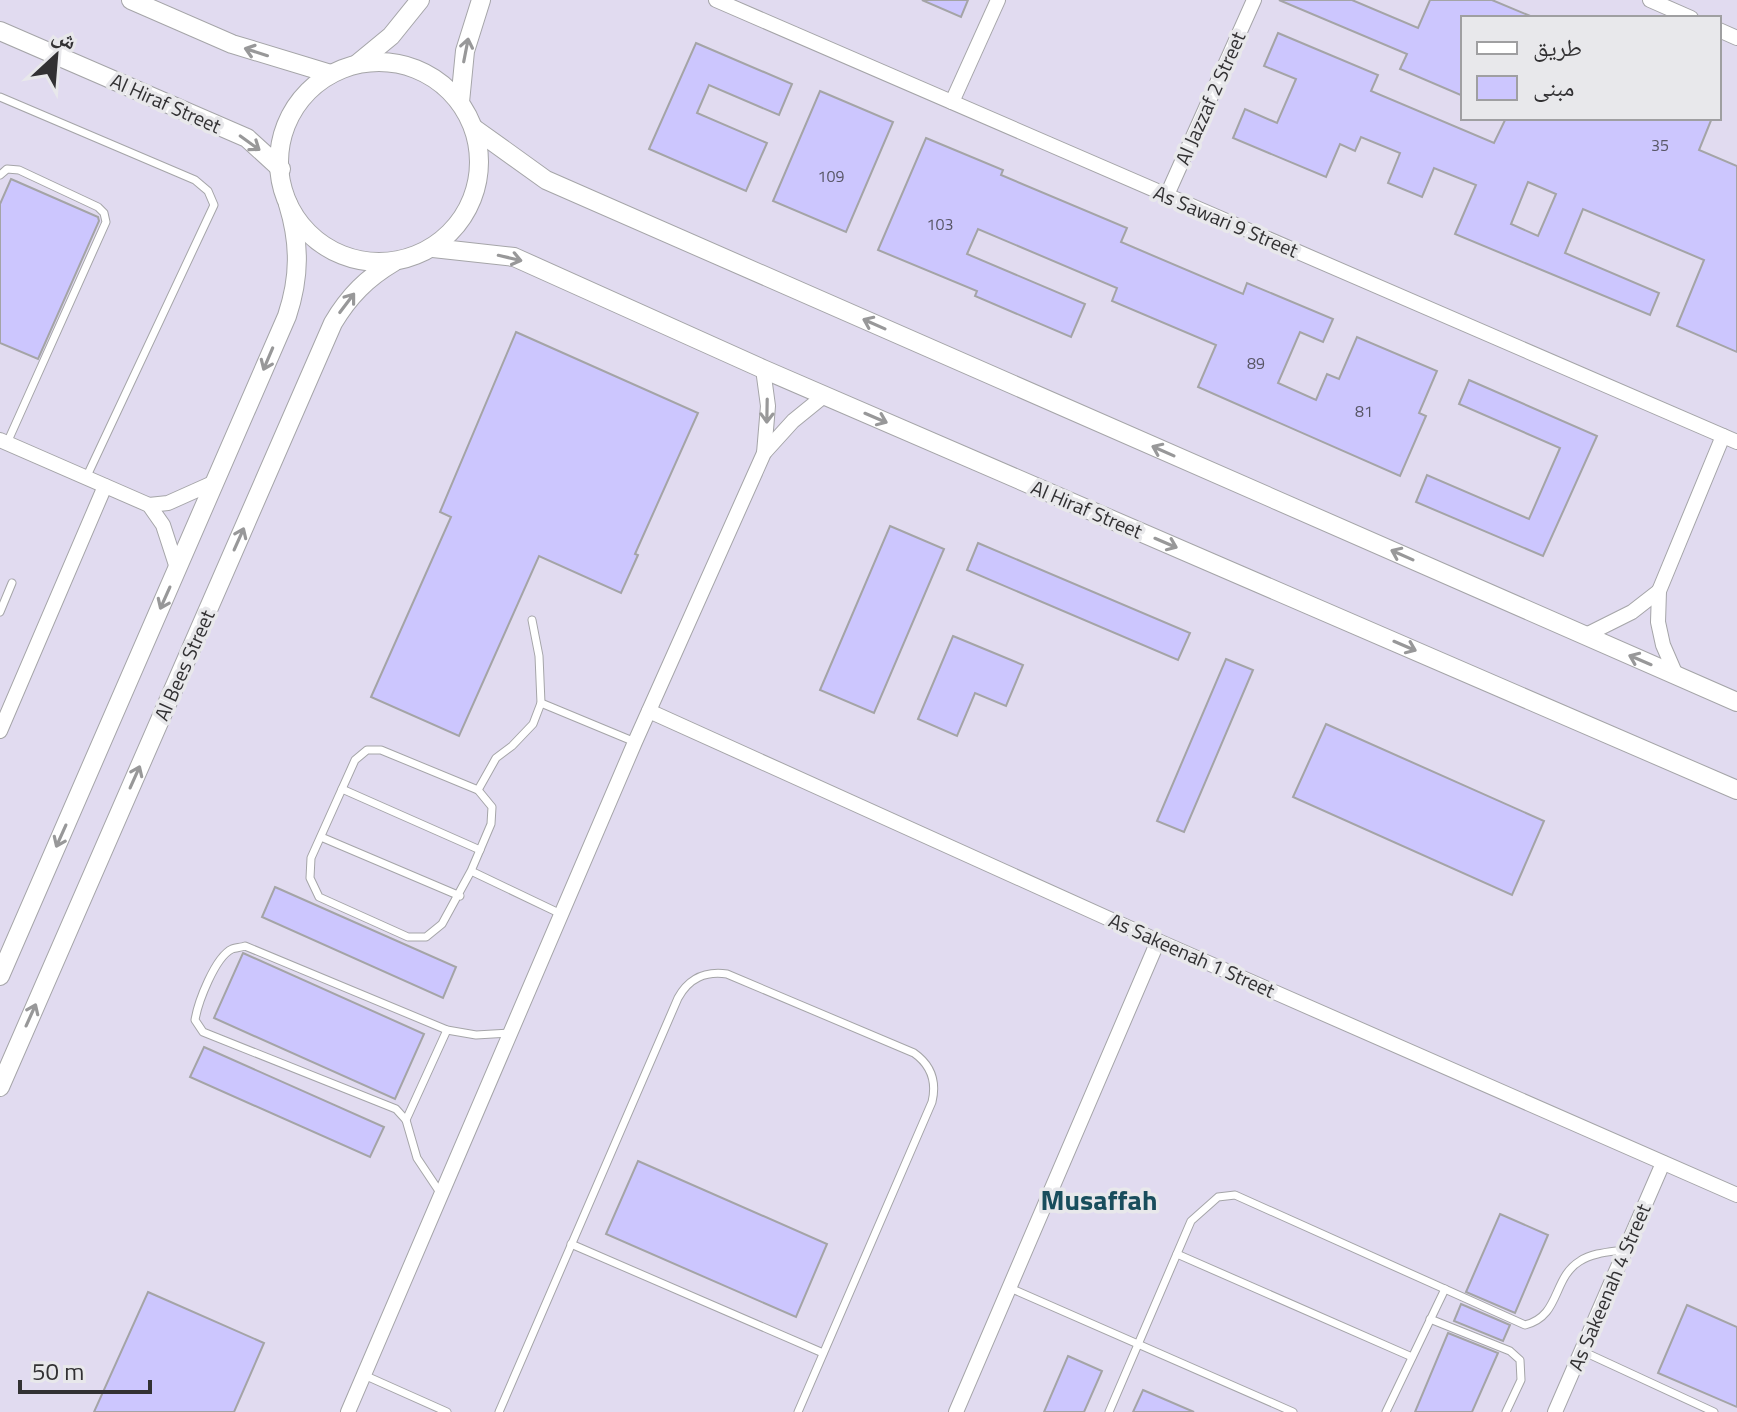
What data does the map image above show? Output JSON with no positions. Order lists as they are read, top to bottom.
{
  "streets": {
    "street": [
      "Al Jazzaf 2 Street",
      "Al Hiraf Street",
      "As Sawari 9 Street",
      "Al Bees Street",
      "As Sakeenah 1 Street",
      "As Sakeenah 4 Street"
    ]
  },
  "crossings": [
    ["Al Jazzaf 2 Street", "As Sawari 9 Street"],
    ["Al Hiraf Street", "Al Bees Street"],
    ["As Sakeenah 1 Street", "As Sakeenah 4 Street"]
  ],
  "districts": ["Musaffah"],
  "house_numbers": [
    "35",
    "109",
    "103",
    "89",
    "81"
  ],
  "legend": ["طريق", "مبنى"],
  "scale_bar": "50 m",
  "north": "top right"
}
